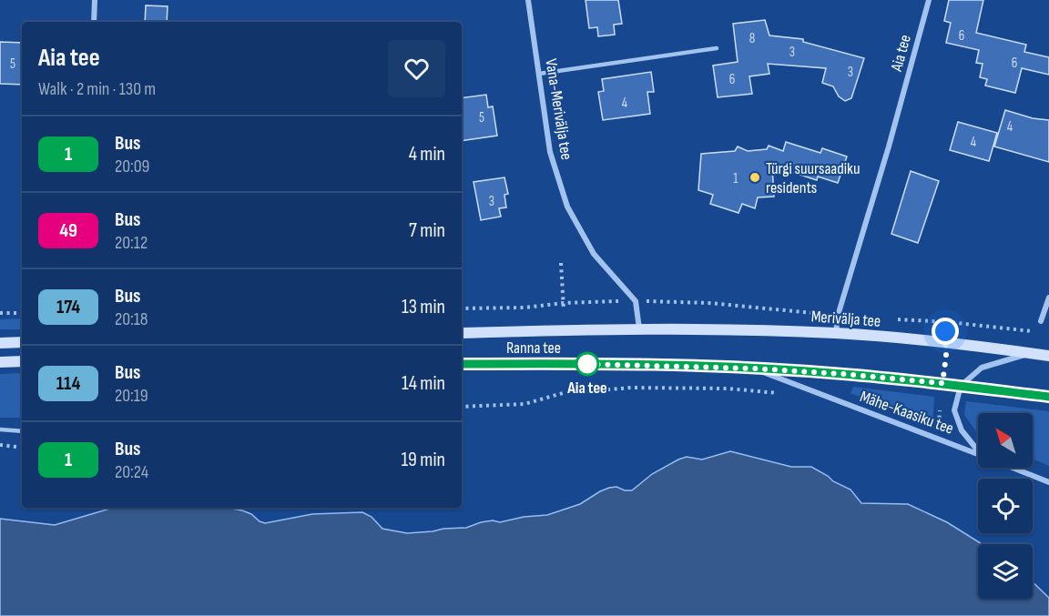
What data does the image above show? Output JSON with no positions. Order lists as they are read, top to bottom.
{
  "streets": {
    "main road": ["Merivälja tee", "Ranna tee"],
    "street": ["Aia tee", "Vana-Merivälja tee", "Mähe-Kaasiku tee"]
  },
  "crossings": [
    ["Aia tee", "Merivälja tee"],
    ["Merivälja tee", "Ranna tee"],
    ["Ranna tee", "Mähe-Kaasiku tee"]
  ],
  "places": ["Türgi suursaadiku residents", "Aia tee"],
  "lines": ["bus line 1"],
  "house_numbers": [
    "6",
    "8",
    "3",
    "6",
    "5",
    "3",
    "6",
    "4",
    "5",
    "4",
    "4",
    "1",
    "3"
  ],
  "north": "top left",
  "page": {
    "heading": ["Aia tee", "Walk · 2 min · 130 m"],
    "list": [
      {
        "mark": "1",
        "name": "Bus",
        "note": "20:09",
        "value": "4 min"
      },
      {
        "mark": "49",
        "name": "Bus",
        "note": "20:12",
        "value": "7 min"
      },
      {
        "mark": "174",
        "name": "Bus",
        "note": "20:18",
        "value": "13 min"
      },
      {
        "mark": "114",
        "name": "Bus",
        "note": "20:19",
        "value": "14 min"
      },
      {
        "mark": "1",
        "name": "Bus",
        "note": "20:24",
        "value": "19 min"
      }
    ]
  }
}
